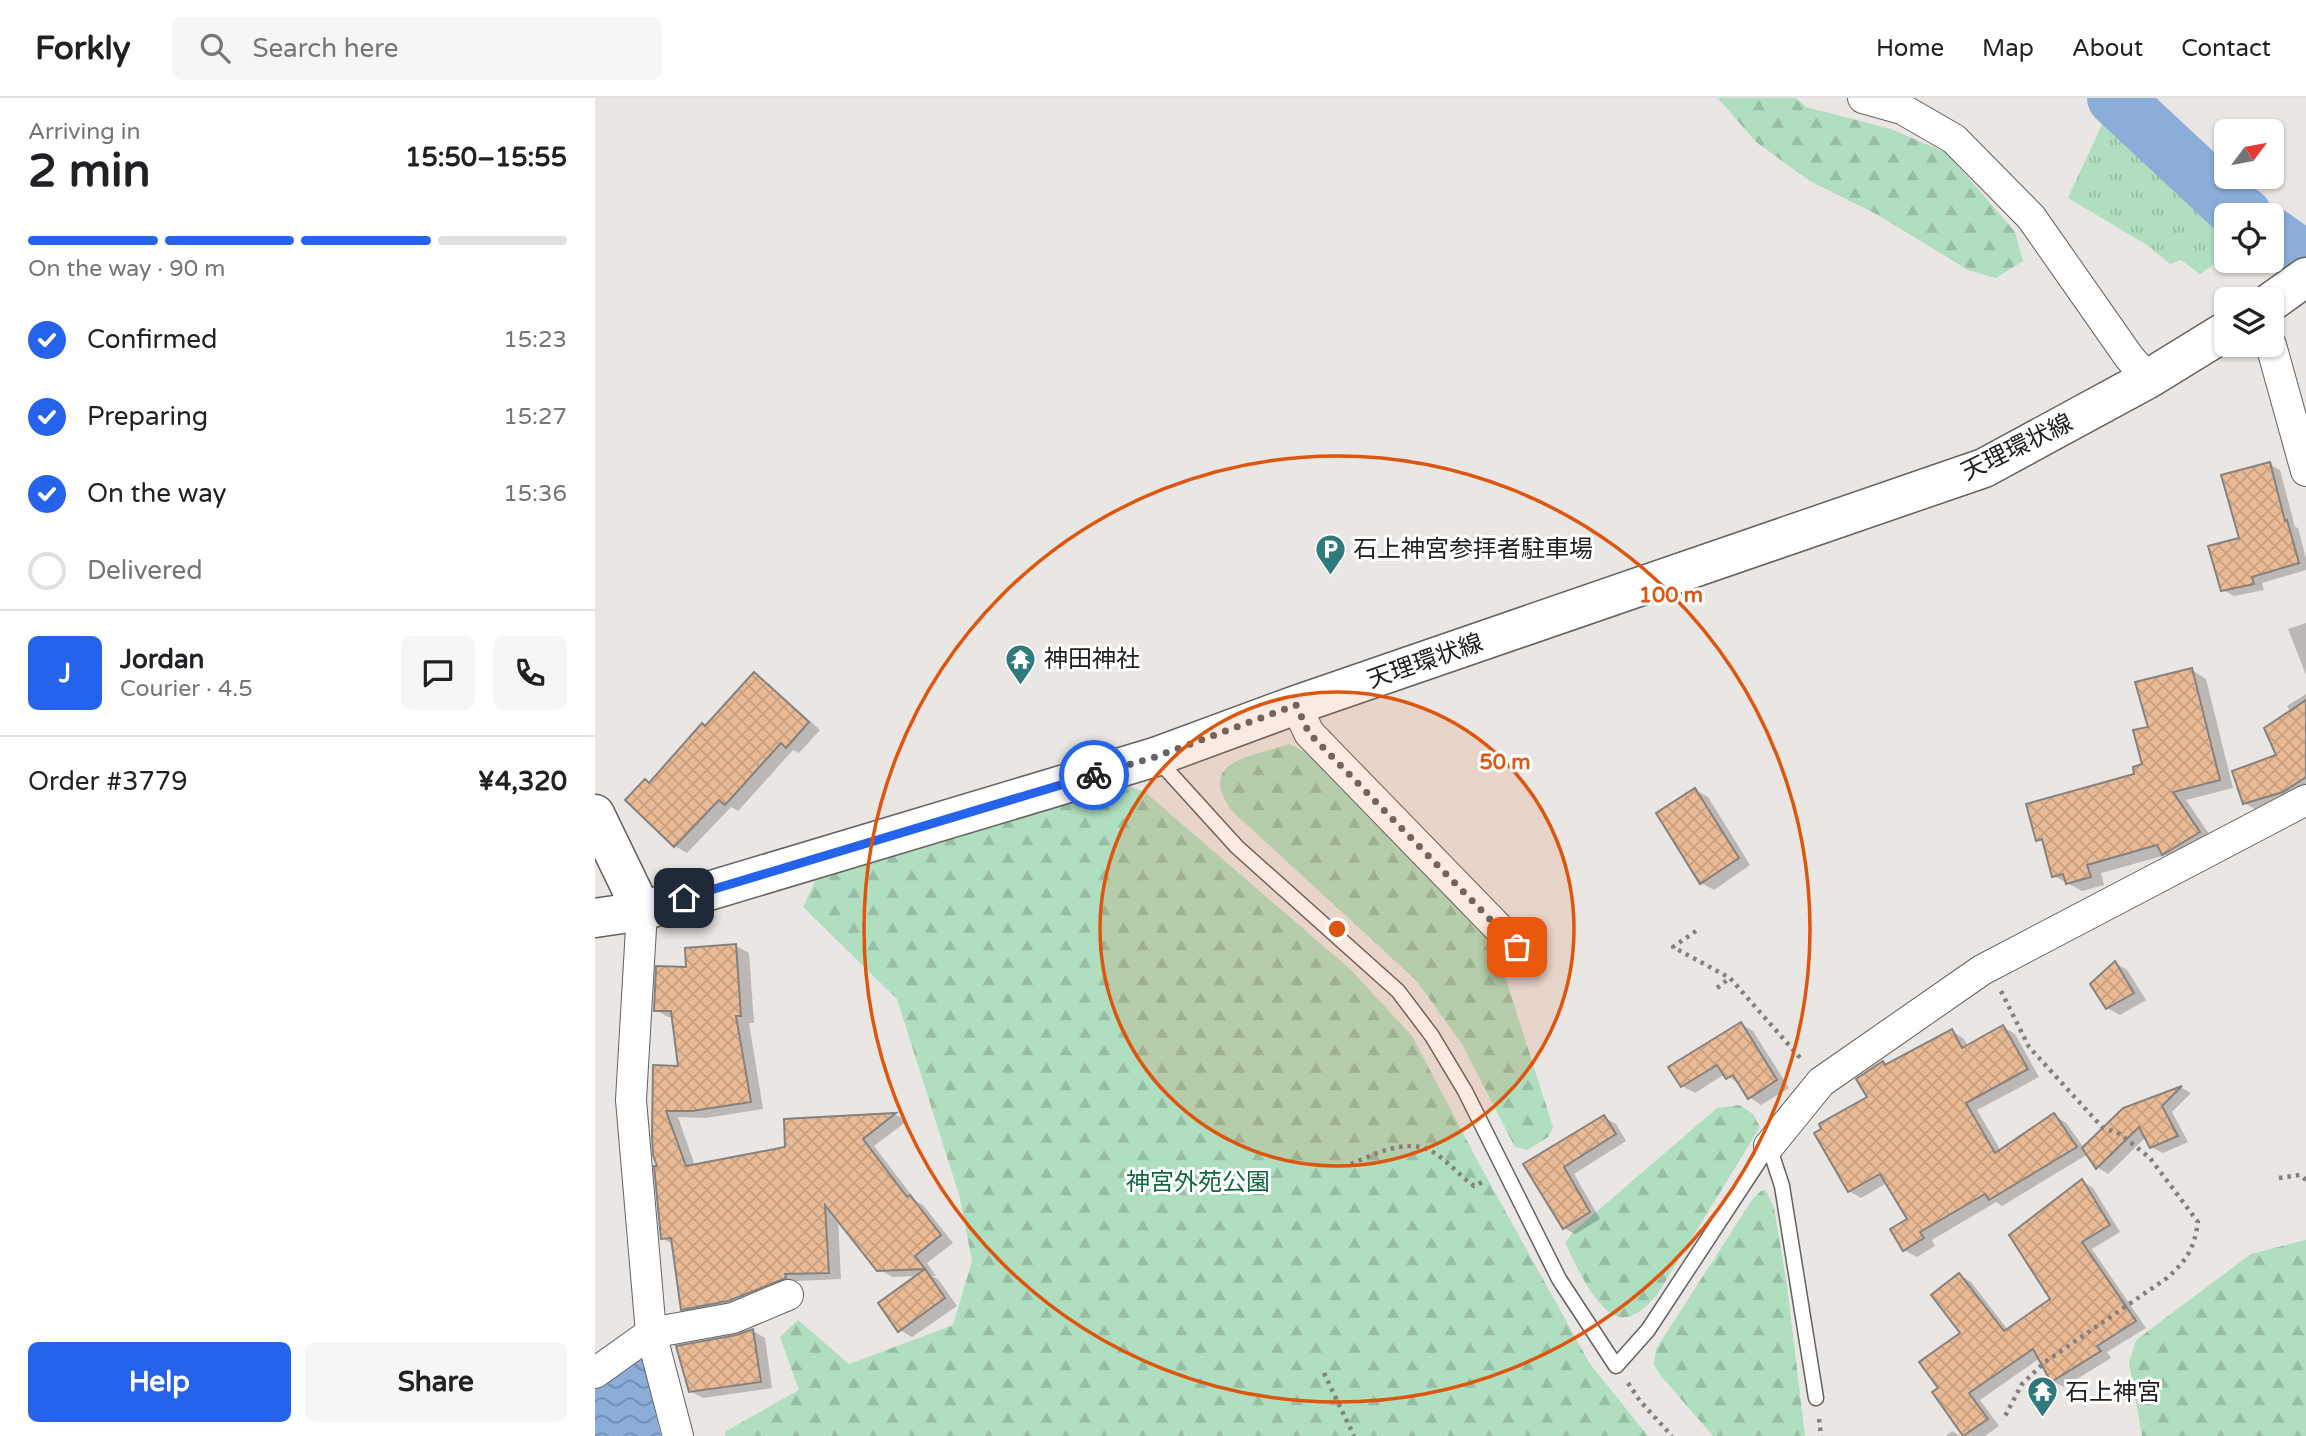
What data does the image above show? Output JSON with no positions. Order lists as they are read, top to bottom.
{
  "streets": {
    "main road": ["天理環状線"]
  },
  "parks": ["神宮外苑公園"],
  "places": {
    "parking": ["石上神宮参拝者駐車場"],
    "temple": ["神田神社", "石上神宮"]
  },
  "north": "top right",
  "page": {
    "header": "Forkly",
    "search": "Search here",
    "nav": [
      "Home",
      "Map",
      "About",
      "Contact"
    ],
    "heading": ["2 min", "Arriving in", "15:50–15:55"],
    "panel": [
      "Jordan",
      "Courier · 4.5",
      "Order #3779",
      "¥4,320"
    ],
    "bar": "On the way · 90 m",
    "list": [
      ["Confirmed", "15:23"],
      ["Preparing", "15:27"],
      ["On the way", "15:36"],
      "Delivered"
    ],
    "round": "J",
    "buttons": ["Help", "Share"]
  },
  "rings": ["100 m", "50 m"]
}
